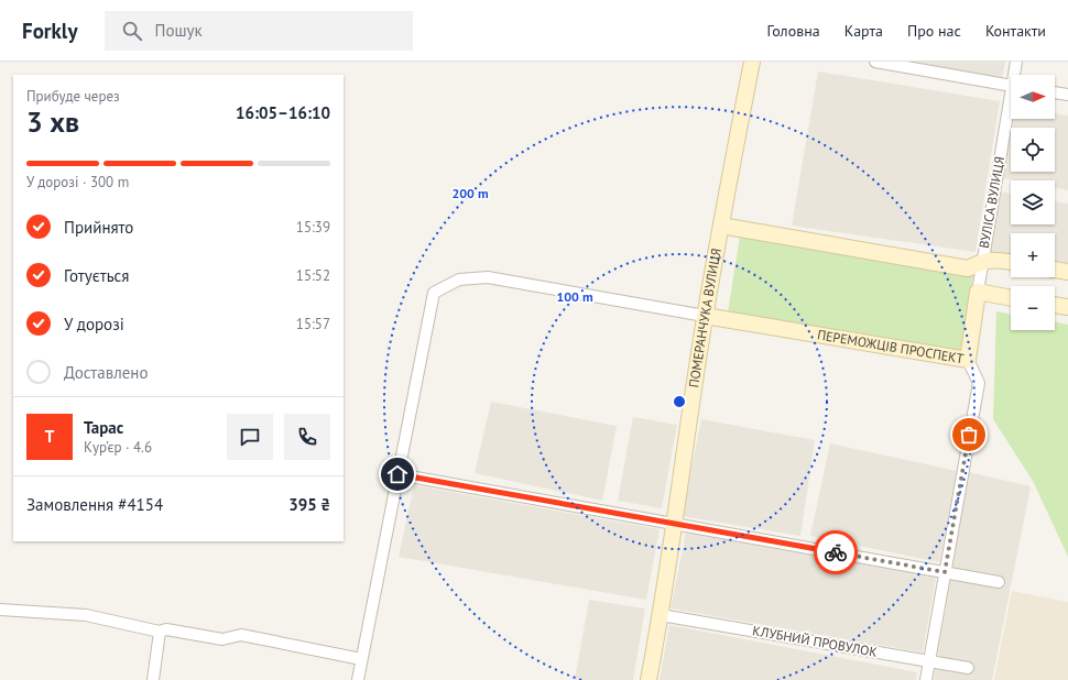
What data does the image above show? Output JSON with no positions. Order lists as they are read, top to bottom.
{
  "streets": {
    "street": [
      "ВУЛІСА ВУЛИЦЯ",
      "ПОМЕРАНЧУКА ВУЛИЦЯ",
      "ПЕРЕМОЖЦІВ ПРОСПЕКТ",
      "КЛУБНИЙ ПРОВУЛОК"
    ]
  },
  "crossings": [
    ["ВУЛІСА ВУЛИЦЯ", "ПЕРЕМОЖЦІВ ПРОСПЕКТ"],
    ["ПОМЕРАНЧУКА ВУЛИЦЯ", "ПЕРЕМОЖЦІВ ПРОСПЕКТ"],
    ["ПОМЕРАНЧУКА ВУЛИЦЯ", "КЛУБНИЙ ПРОВУЛОК"]
  ],
  "north": "right",
  "page": {
    "header": "Forkly",
    "search": "Пошук",
    "nav": [
      "Головна",
      "Карта",
      "Про нас",
      "Контакти"
    ],
    "map_buttons": ["+", "−"],
    "heading": ["3 хв", "Прибуде через", "16:05–16:10"],
    "panel": [
      "Тарас",
      "Кур’єр · 4.6",
      "Замовлення #4154",
      "395 ₴"
    ],
    "bar": "У дорозі · 300 m",
    "list": [
      ["Прийнято", "15:39"],
      ["Готується", "15:52"],
      ["У дорозі", "15:57"],
      "Доставлено"
    ],
    "round": "Т"
  },
  "rings": ["200 m", "100 m"]
}
